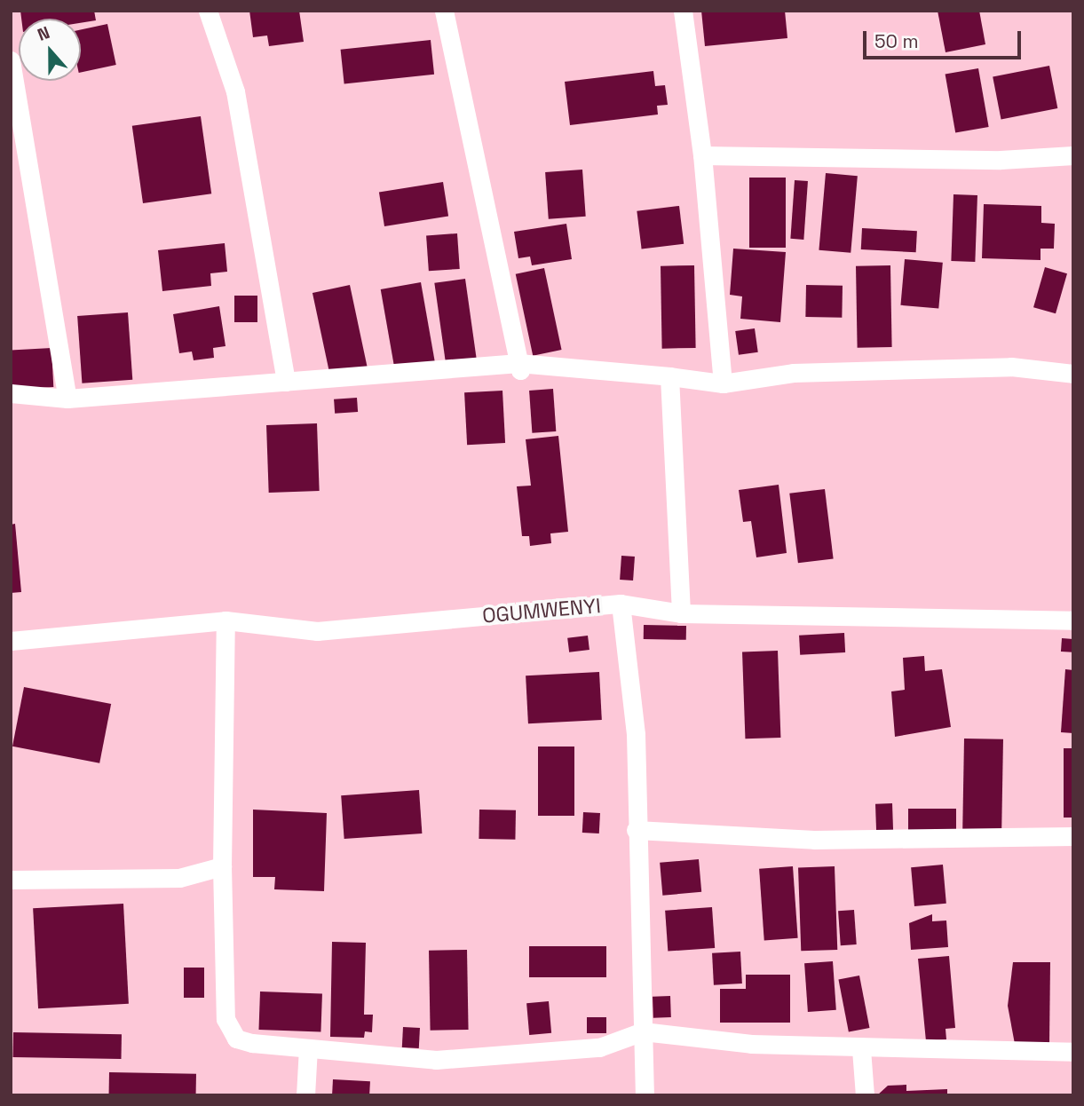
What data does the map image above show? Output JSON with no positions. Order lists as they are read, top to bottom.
{
  "streets": {
    "street": ["OGUMWENYI"]
  },
  "scale_bar": "50 m",
  "north": "top"
}
